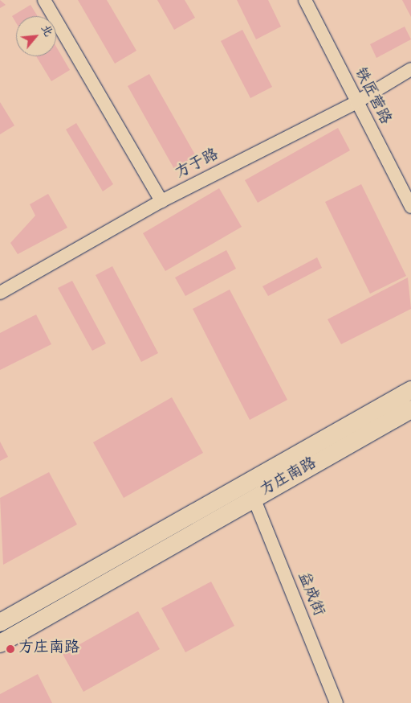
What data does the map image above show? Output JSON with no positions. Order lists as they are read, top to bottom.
{
  "streets": {
    "main road": ["方庄南路"],
    "street": ["铁匠营路", "方于路", "益成街"]
  },
  "crossings": [
    ["铁匠营路", "方于路"],
    ["方庄南路", "益成街"]
  ],
  "places": ["方庄南路"],
  "north": "top right"
}
